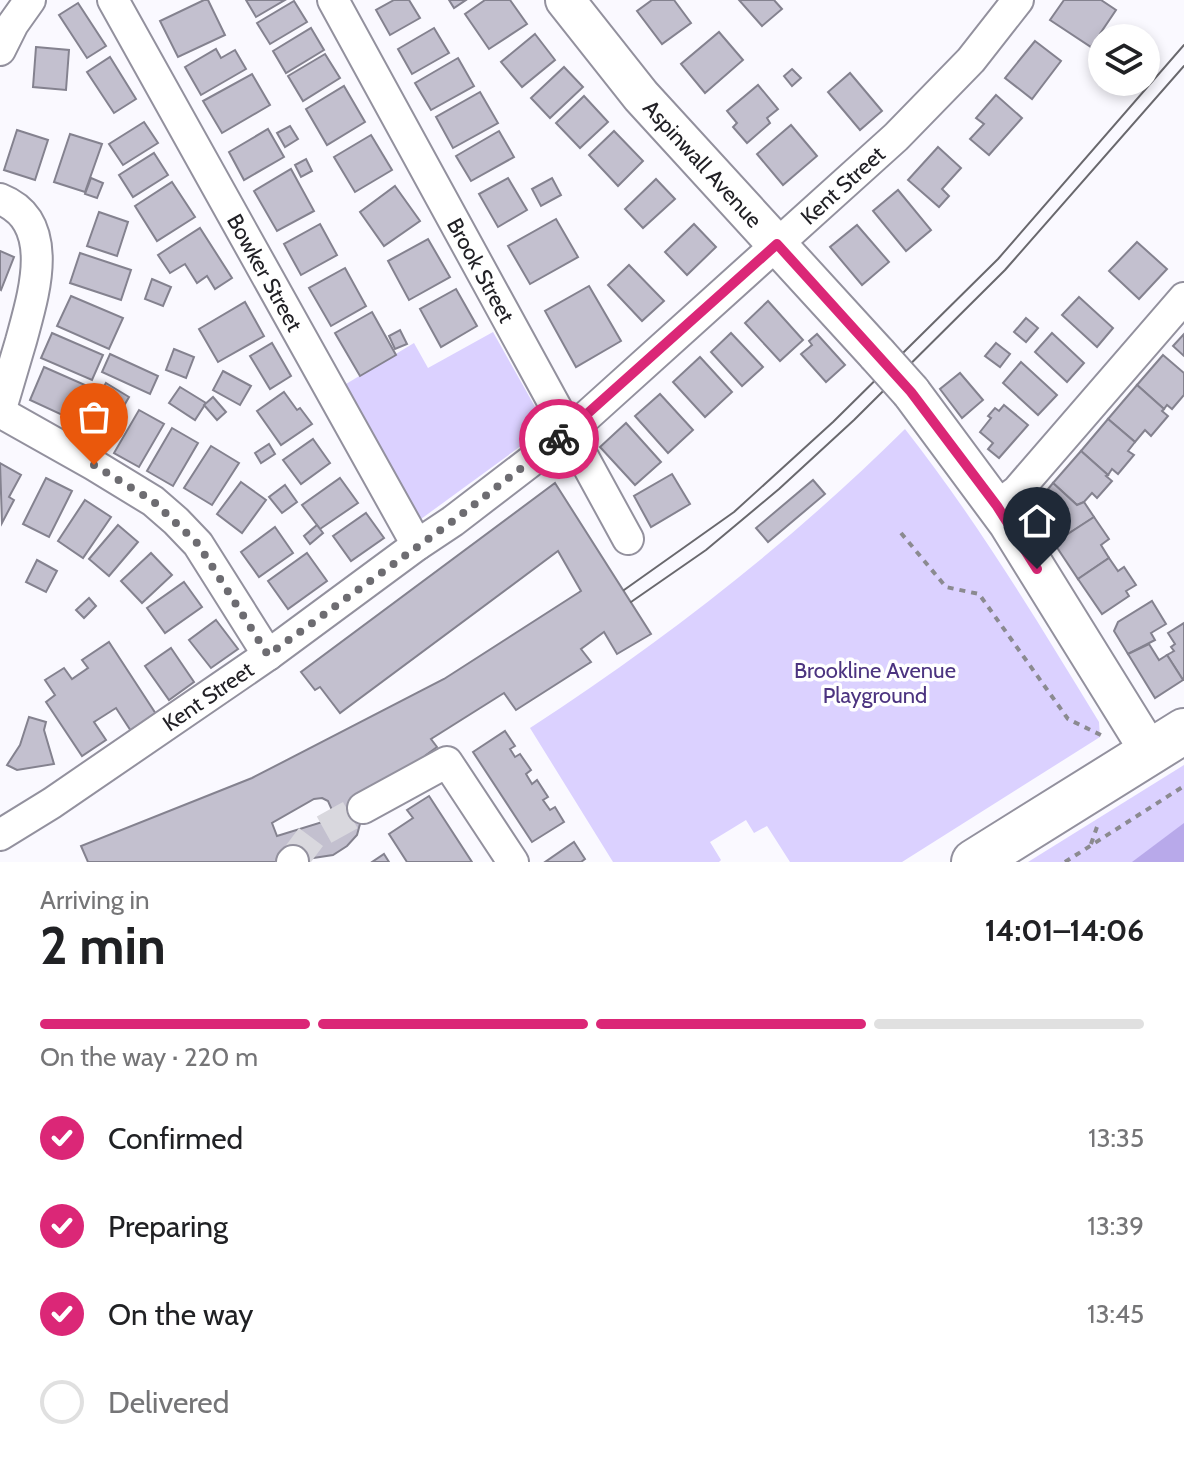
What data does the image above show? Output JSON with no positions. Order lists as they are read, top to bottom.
{
  "streets": {
    "main road": ["Aspinwall Avenue"],
    "street": ["Kent Street", "Brook Street", "Bowker Street"]
  },
  "crossings": [
    ["Aspinwall Avenue", "Kent Street"],
    ["Kent Street", "Brook Street"],
    ["Kent Street", "Bowker Street"]
  ],
  "parks": ["Brookline Avenue Playground"],
  "page": {
    "heading": ["2 min", "Arriving in", "14:01–14:06"],
    "bar": "On the way · 220 m",
    "list": [
      ["Confirmed", "13:35"],
      ["Preparing", "13:39"],
      ["On the way", "13:45"],
      "Delivered"
    ]
  }
}
